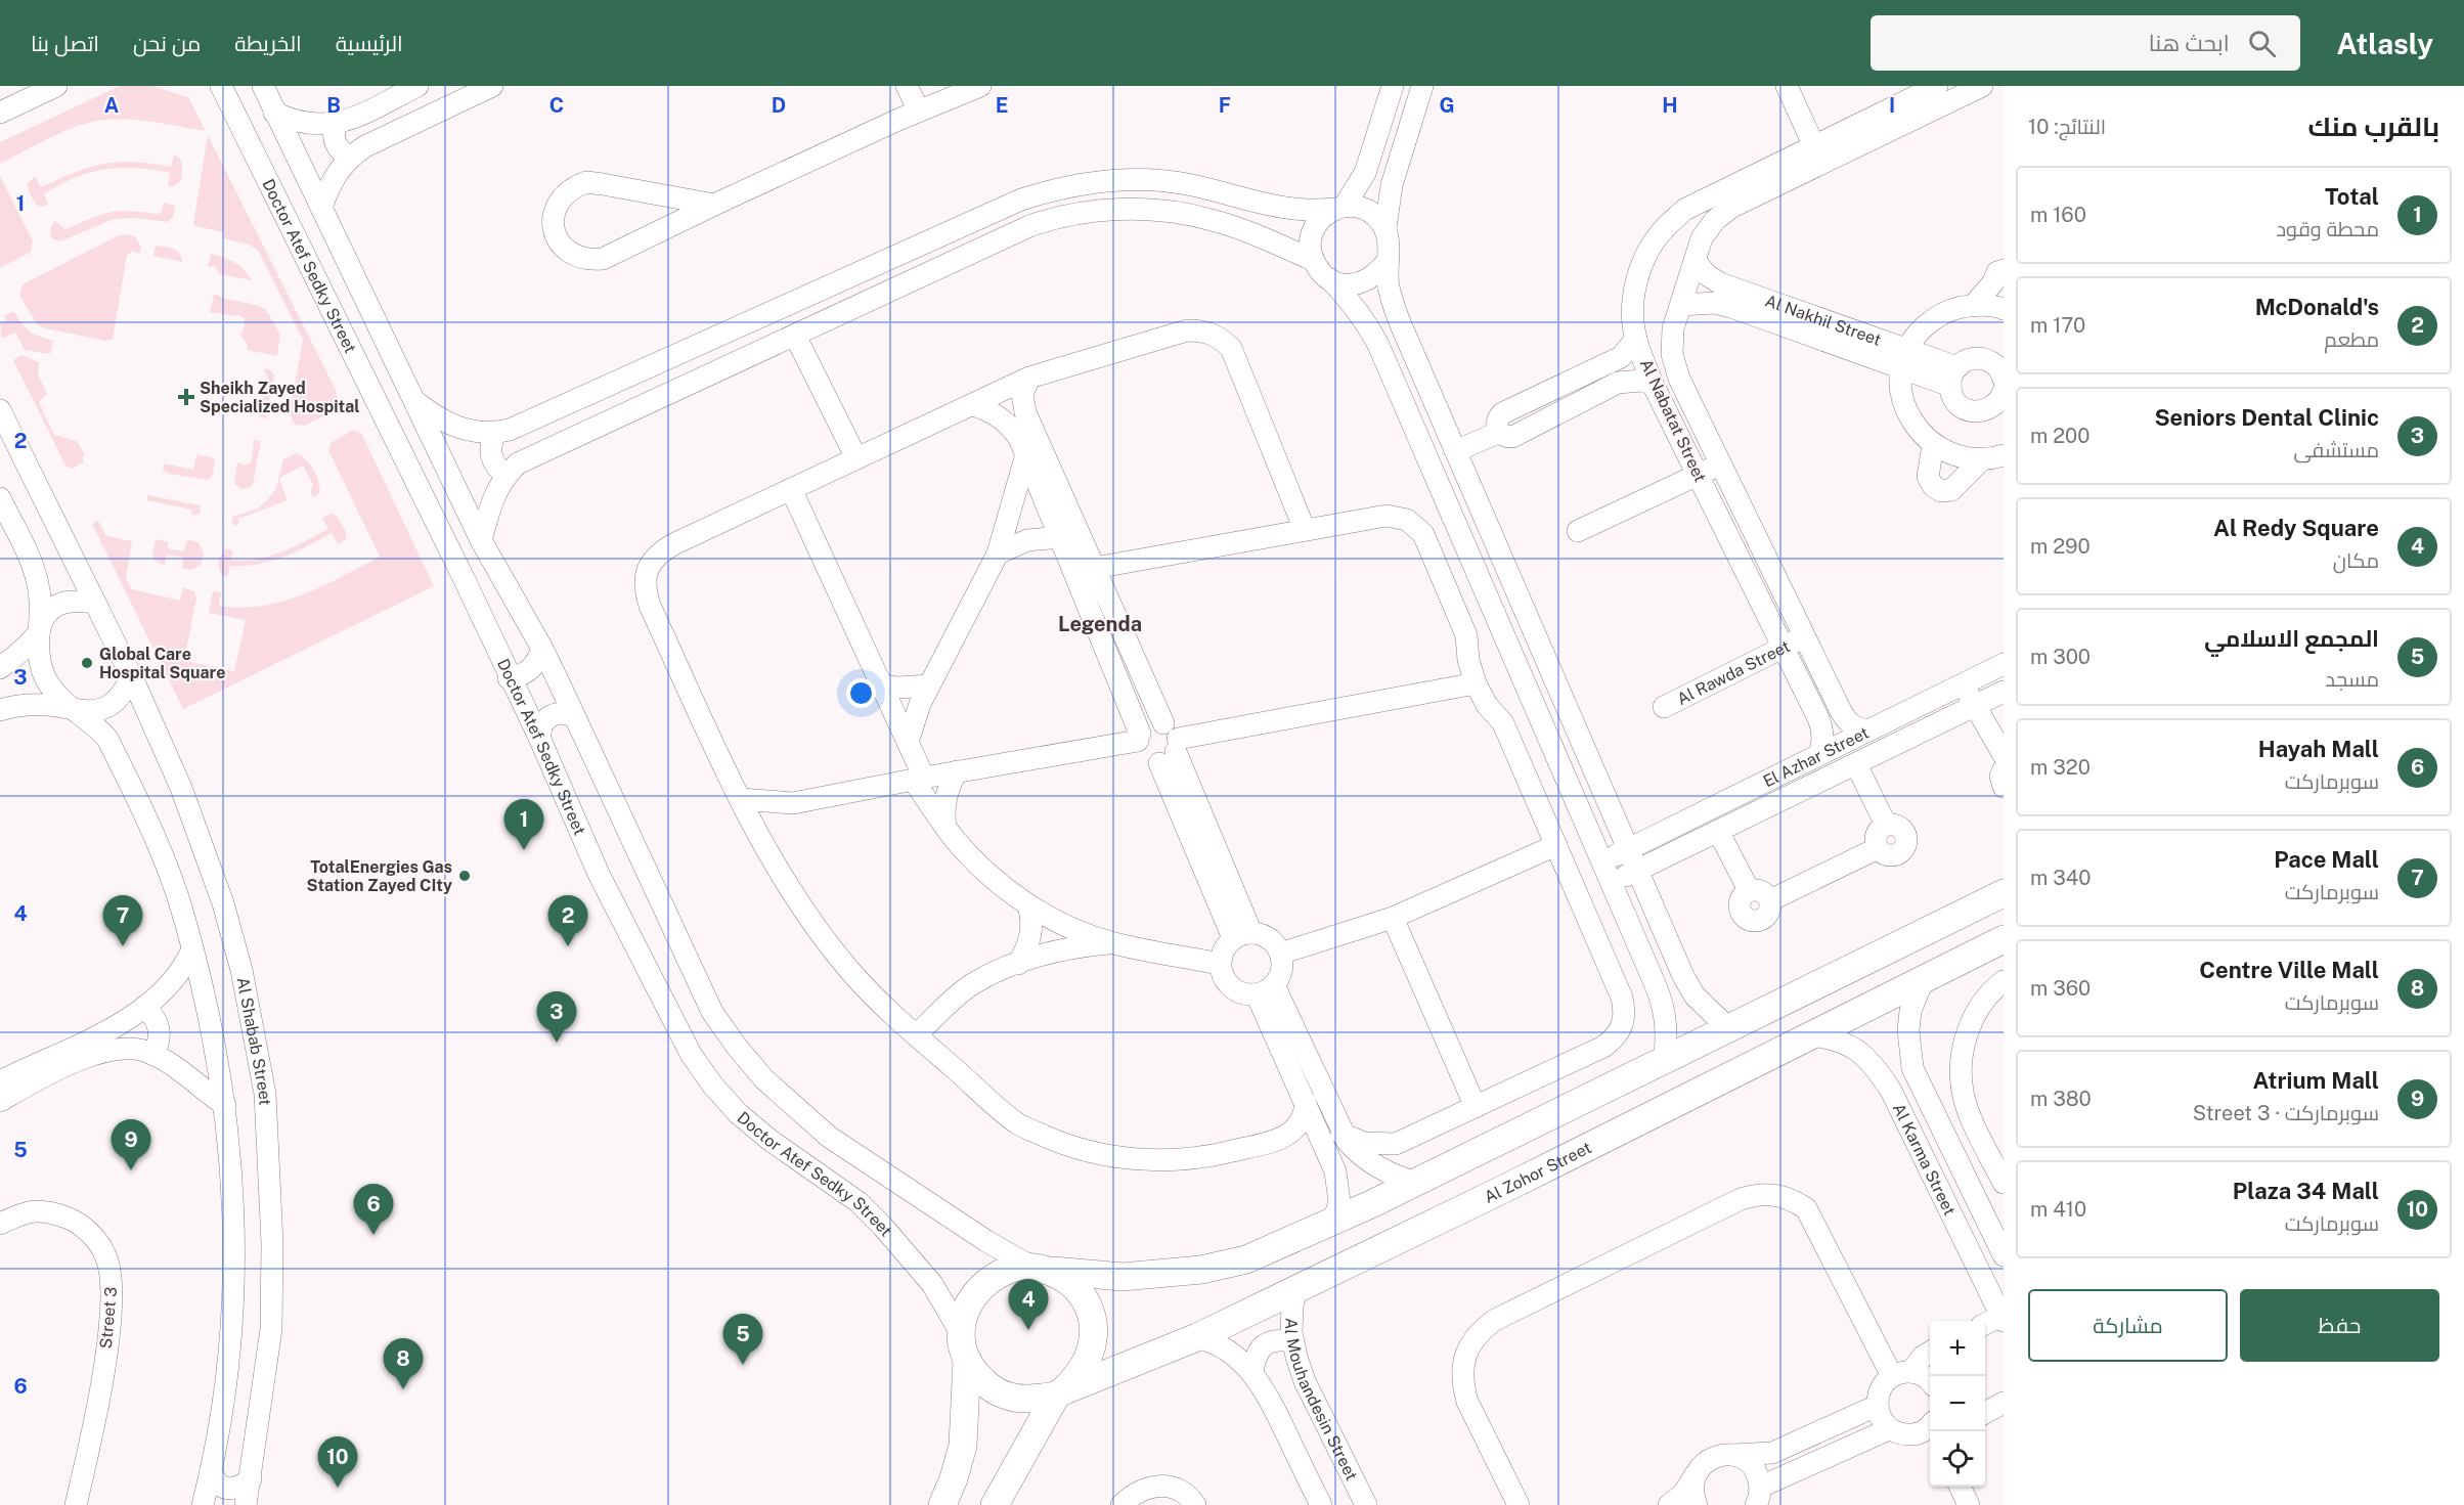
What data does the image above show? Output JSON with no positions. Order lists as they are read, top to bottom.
{
  "streets": {
    "main road": ["Al Zohor Street"],
    "street": [
      "Doctor Atef Sedky Street",
      "Al Nakhil Street",
      "Al Nabatat Street",
      "Al Rawda Street",
      "El Azhar Street",
      "Al Shabab Street",
      "Al Karma Street",
      "Street 3",
      "Al Mouhandesin Street"
    ]
  },
  "crossings": [
    ["Doctor Atef Sedky Street", "Al Zohor Street"],
    ["Al Nakhil Street", "Al Nabatat Street"],
    ["Al Nabatat Street", "Al Rawda Street"],
    ["Al Nabatat Street", "El Azhar Street"],
    ["Al Karma Street", "Al Zohor Street"],
    ["Al Zohor Street", "Al Mouhandesin Street"]
  ],
  "districts": ["Legenda"],
  "places": {
    "health": ["Sheikh Zayed Specialized Hospital"],
    "other": ["Global Care Hospital Square", "TotalEnergies Gas Station Zayed CIty"]
  },
  "page": {
    "header": "Atlasly",
    "search": "ابحث هنا",
    "nav": [
      "الرئيسية",
      "الخريطة",
      "من نحن",
      "اتصل بنا"
    ],
    "heading": ["بالقرب منك", "النتائج: 10"],
    "list": [
      {
        "mark": "1",
        "name": "Total",
        "note": "محطة وقود",
        "value": "160 m"
      },
      {
        "mark": "2",
        "name": "McDonald's",
        "note": "مطعم",
        "value": "170 m"
      },
      {
        "mark": "3",
        "name": "Seniors Dental Clinic",
        "note": "مستشفى",
        "value": "200 m"
      },
      {
        "mark": "4",
        "name": "Al Redy Square",
        "note": "مكان",
        "value": "290 m"
      },
      {
        "mark": "5",
        "name": "المجمع الاسلامي",
        "note": "مسجد",
        "value": "300 m"
      },
      {
        "mark": "6",
        "name": "Hayah Mall",
        "note": "سوبرماركت",
        "value": "320 m"
      },
      {
        "mark": "7",
        "name": "Pace Mall",
        "note": "سوبرماركت",
        "value": "340 m"
      },
      {
        "mark": "8",
        "name": "Centre Ville Mall",
        "note": "سوبرماركت",
        "value": "360 m"
      },
      {
        "mark": "9",
        "name": "Atrium Mall",
        "note": "سوبرماركت · Street 3",
        "value": "380 m"
      },
      {
        "mark": "10",
        "name": "Plaza 34 Mall",
        "note": "سوبرماركت",
        "value": "410 m"
      }
    ],
    "pins": [
      "1",
      "2",
      "7",
      "3",
      "9",
      "6",
      "4",
      "5",
      "8",
      "10"
    ],
    "buttons": ["حفظ", "مشاركة"],
    "map_buttons": ["+", "−"]
  },
  "grid": {
    "columns": [
      "A",
      "B",
      "C",
      "D",
      "E",
      "F",
      "G",
      "H",
      "I"
    ],
    "rows": [
      "1",
      "2",
      "3",
      "4",
      "5",
      "6"
    ]
  }
}
